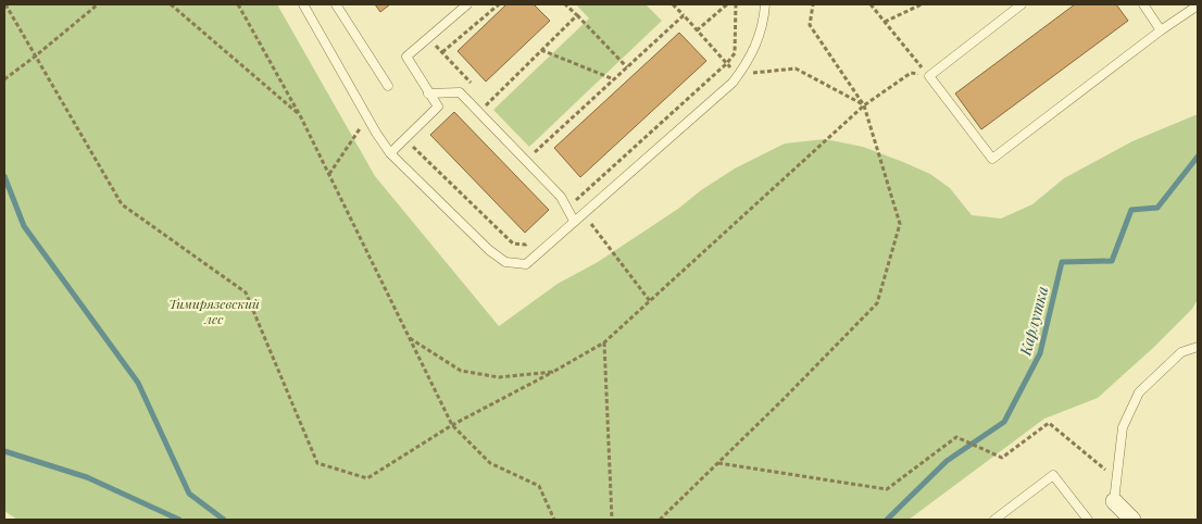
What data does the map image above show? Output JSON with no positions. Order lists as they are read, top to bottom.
{
  "water": ["Карлутка"],
  "parks": ["Тимирязевский лес"]
}
